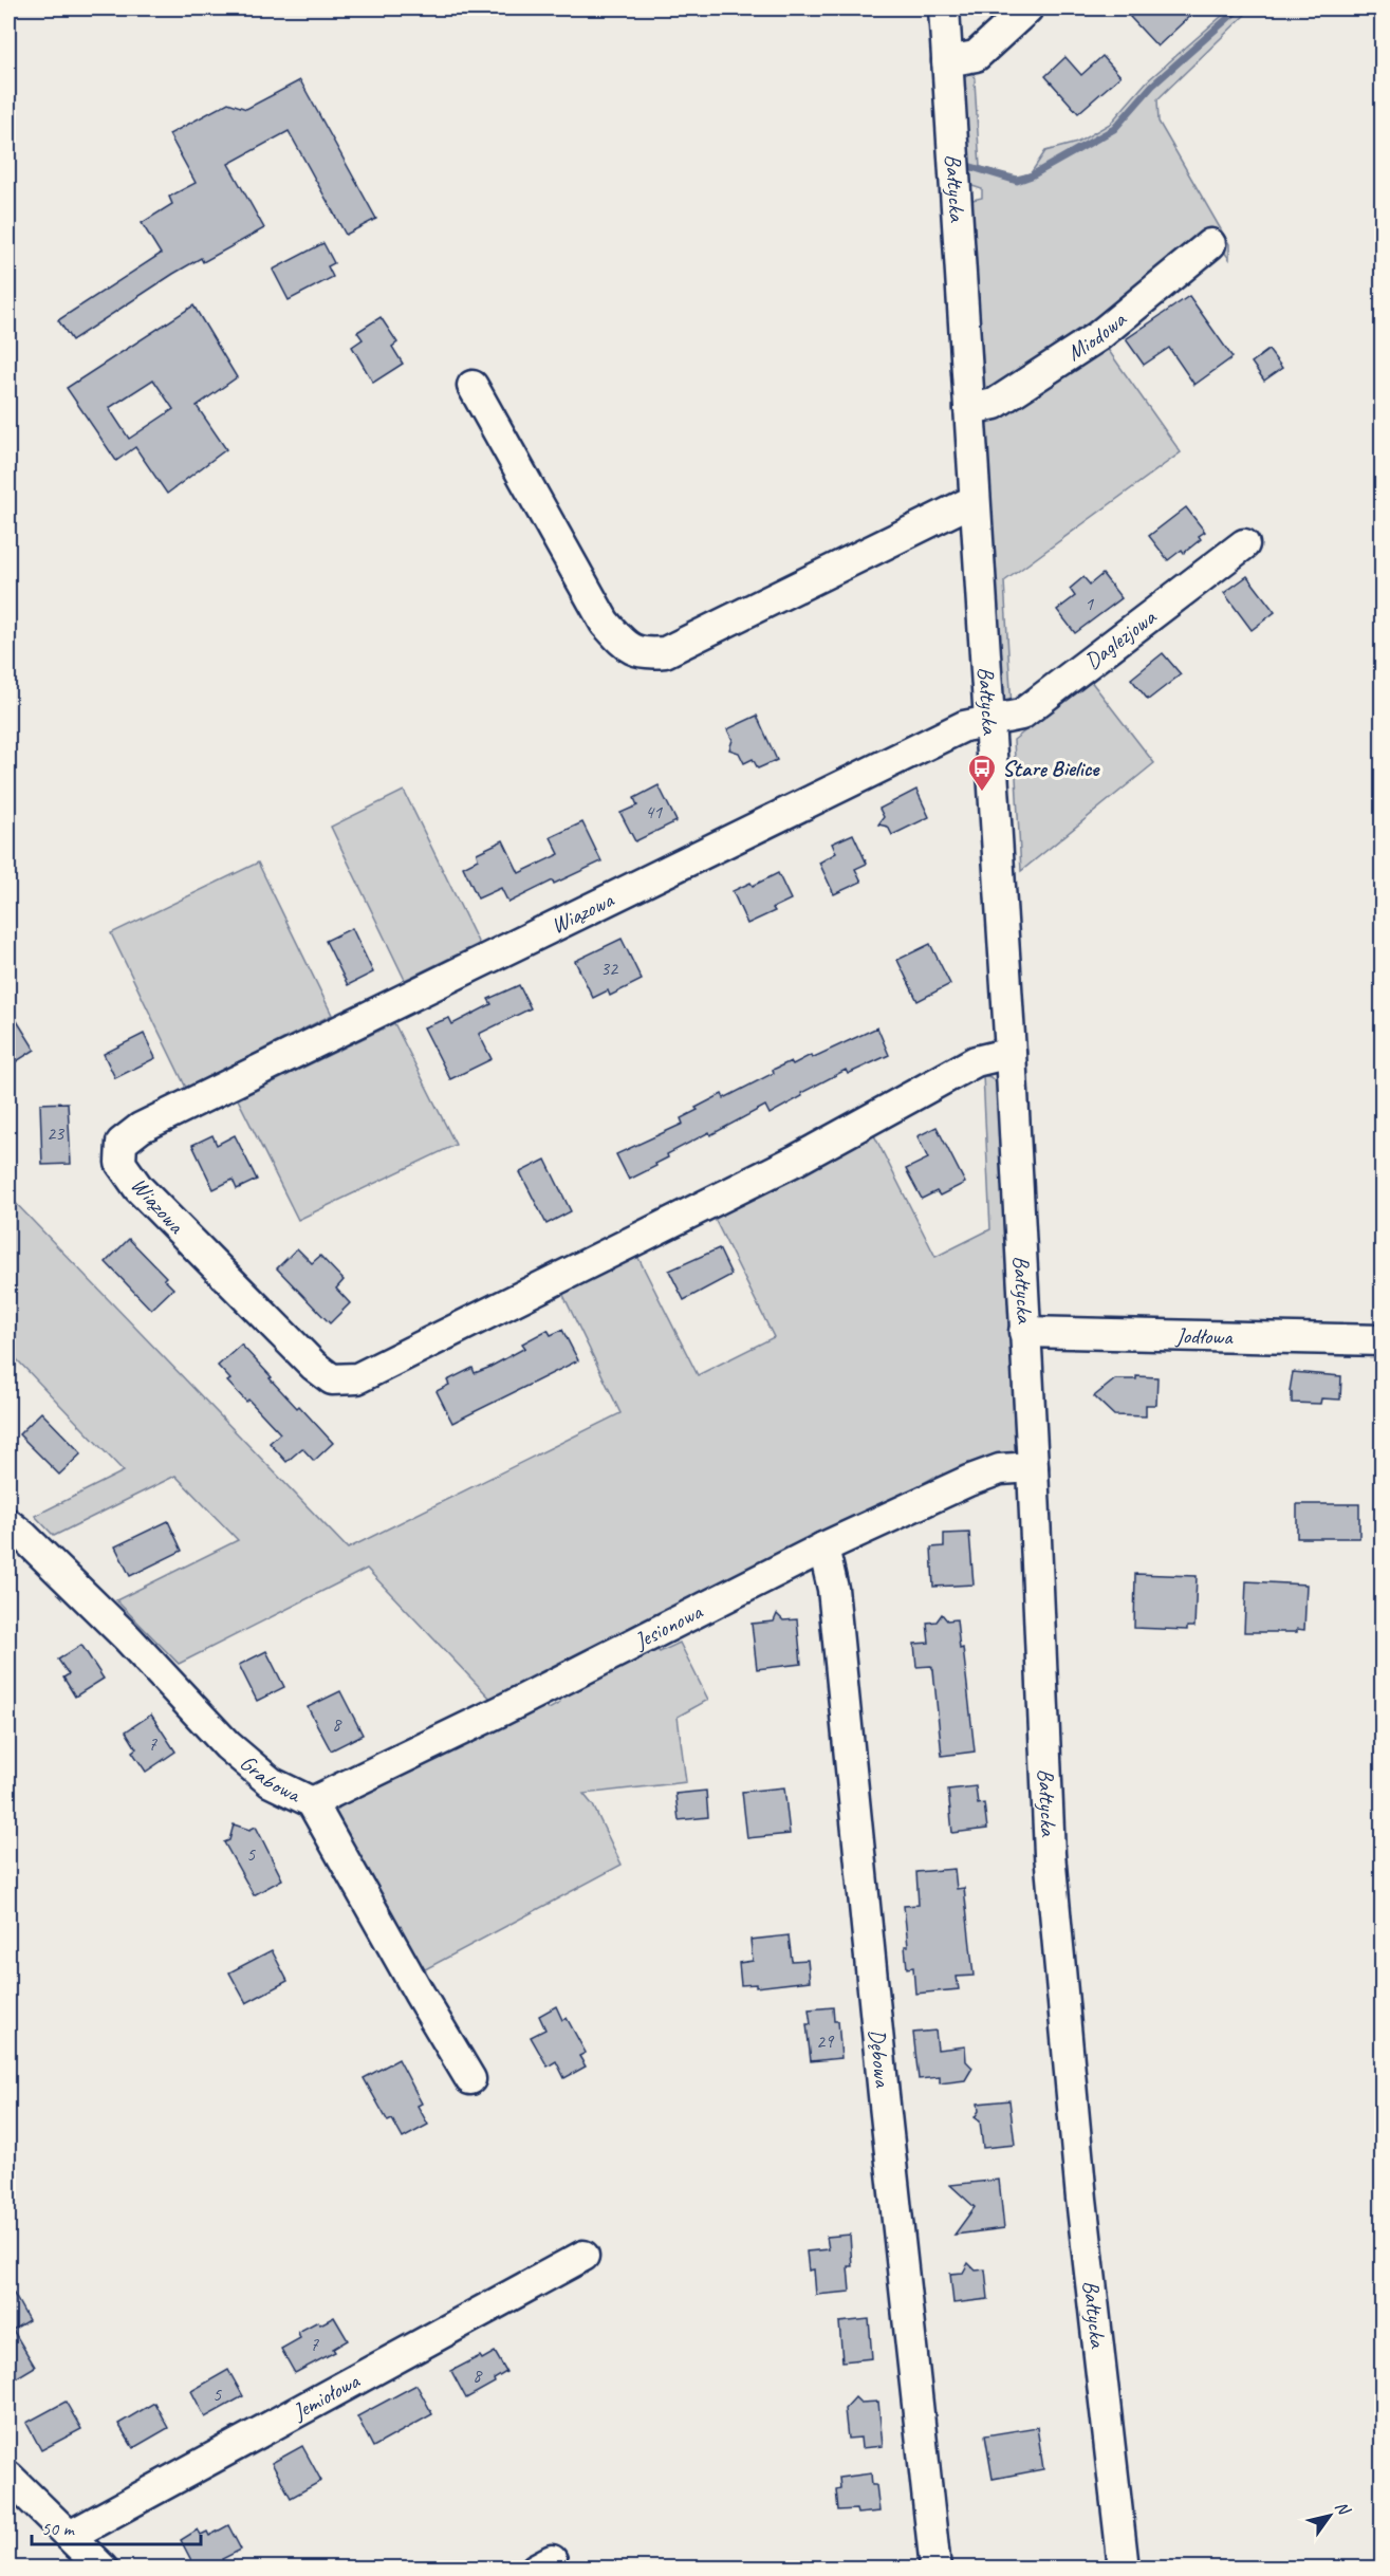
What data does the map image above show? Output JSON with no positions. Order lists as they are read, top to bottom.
{
  "streets": {
    "street": [
      "Bałtycka",
      "Miodowa",
      "Daglezjowa",
      "Wiązowa",
      "Jodłowa",
      "Jesionowa",
      "Grabowa",
      "Dębowa",
      "Jemiołowa"
    ]
  },
  "crossings": [
    ["Bałtycka", "Miodowa"],
    ["Bałtycka", "Daglezjowa"],
    ["Bałtycka", "Wiązowa"],
    ["Bałtycka", "Jodłowa"],
    ["Bałtycka", "Jesionowa"],
    ["Daglezjowa", "Wiązowa"],
    ["Jesionowa", "Grabowa"],
    ["Jesionowa", "Dębowa"]
  ],
  "places": {
    "bus stop": ["Stare Bielice"]
  },
  "house_numbers": [
    "1",
    "41",
    "32",
    "23",
    "8",
    "7",
    "5",
    "29",
    "7",
    "8",
    "5"
  ],
  "scale_bar": "50 m",
  "north": "top right"
}
